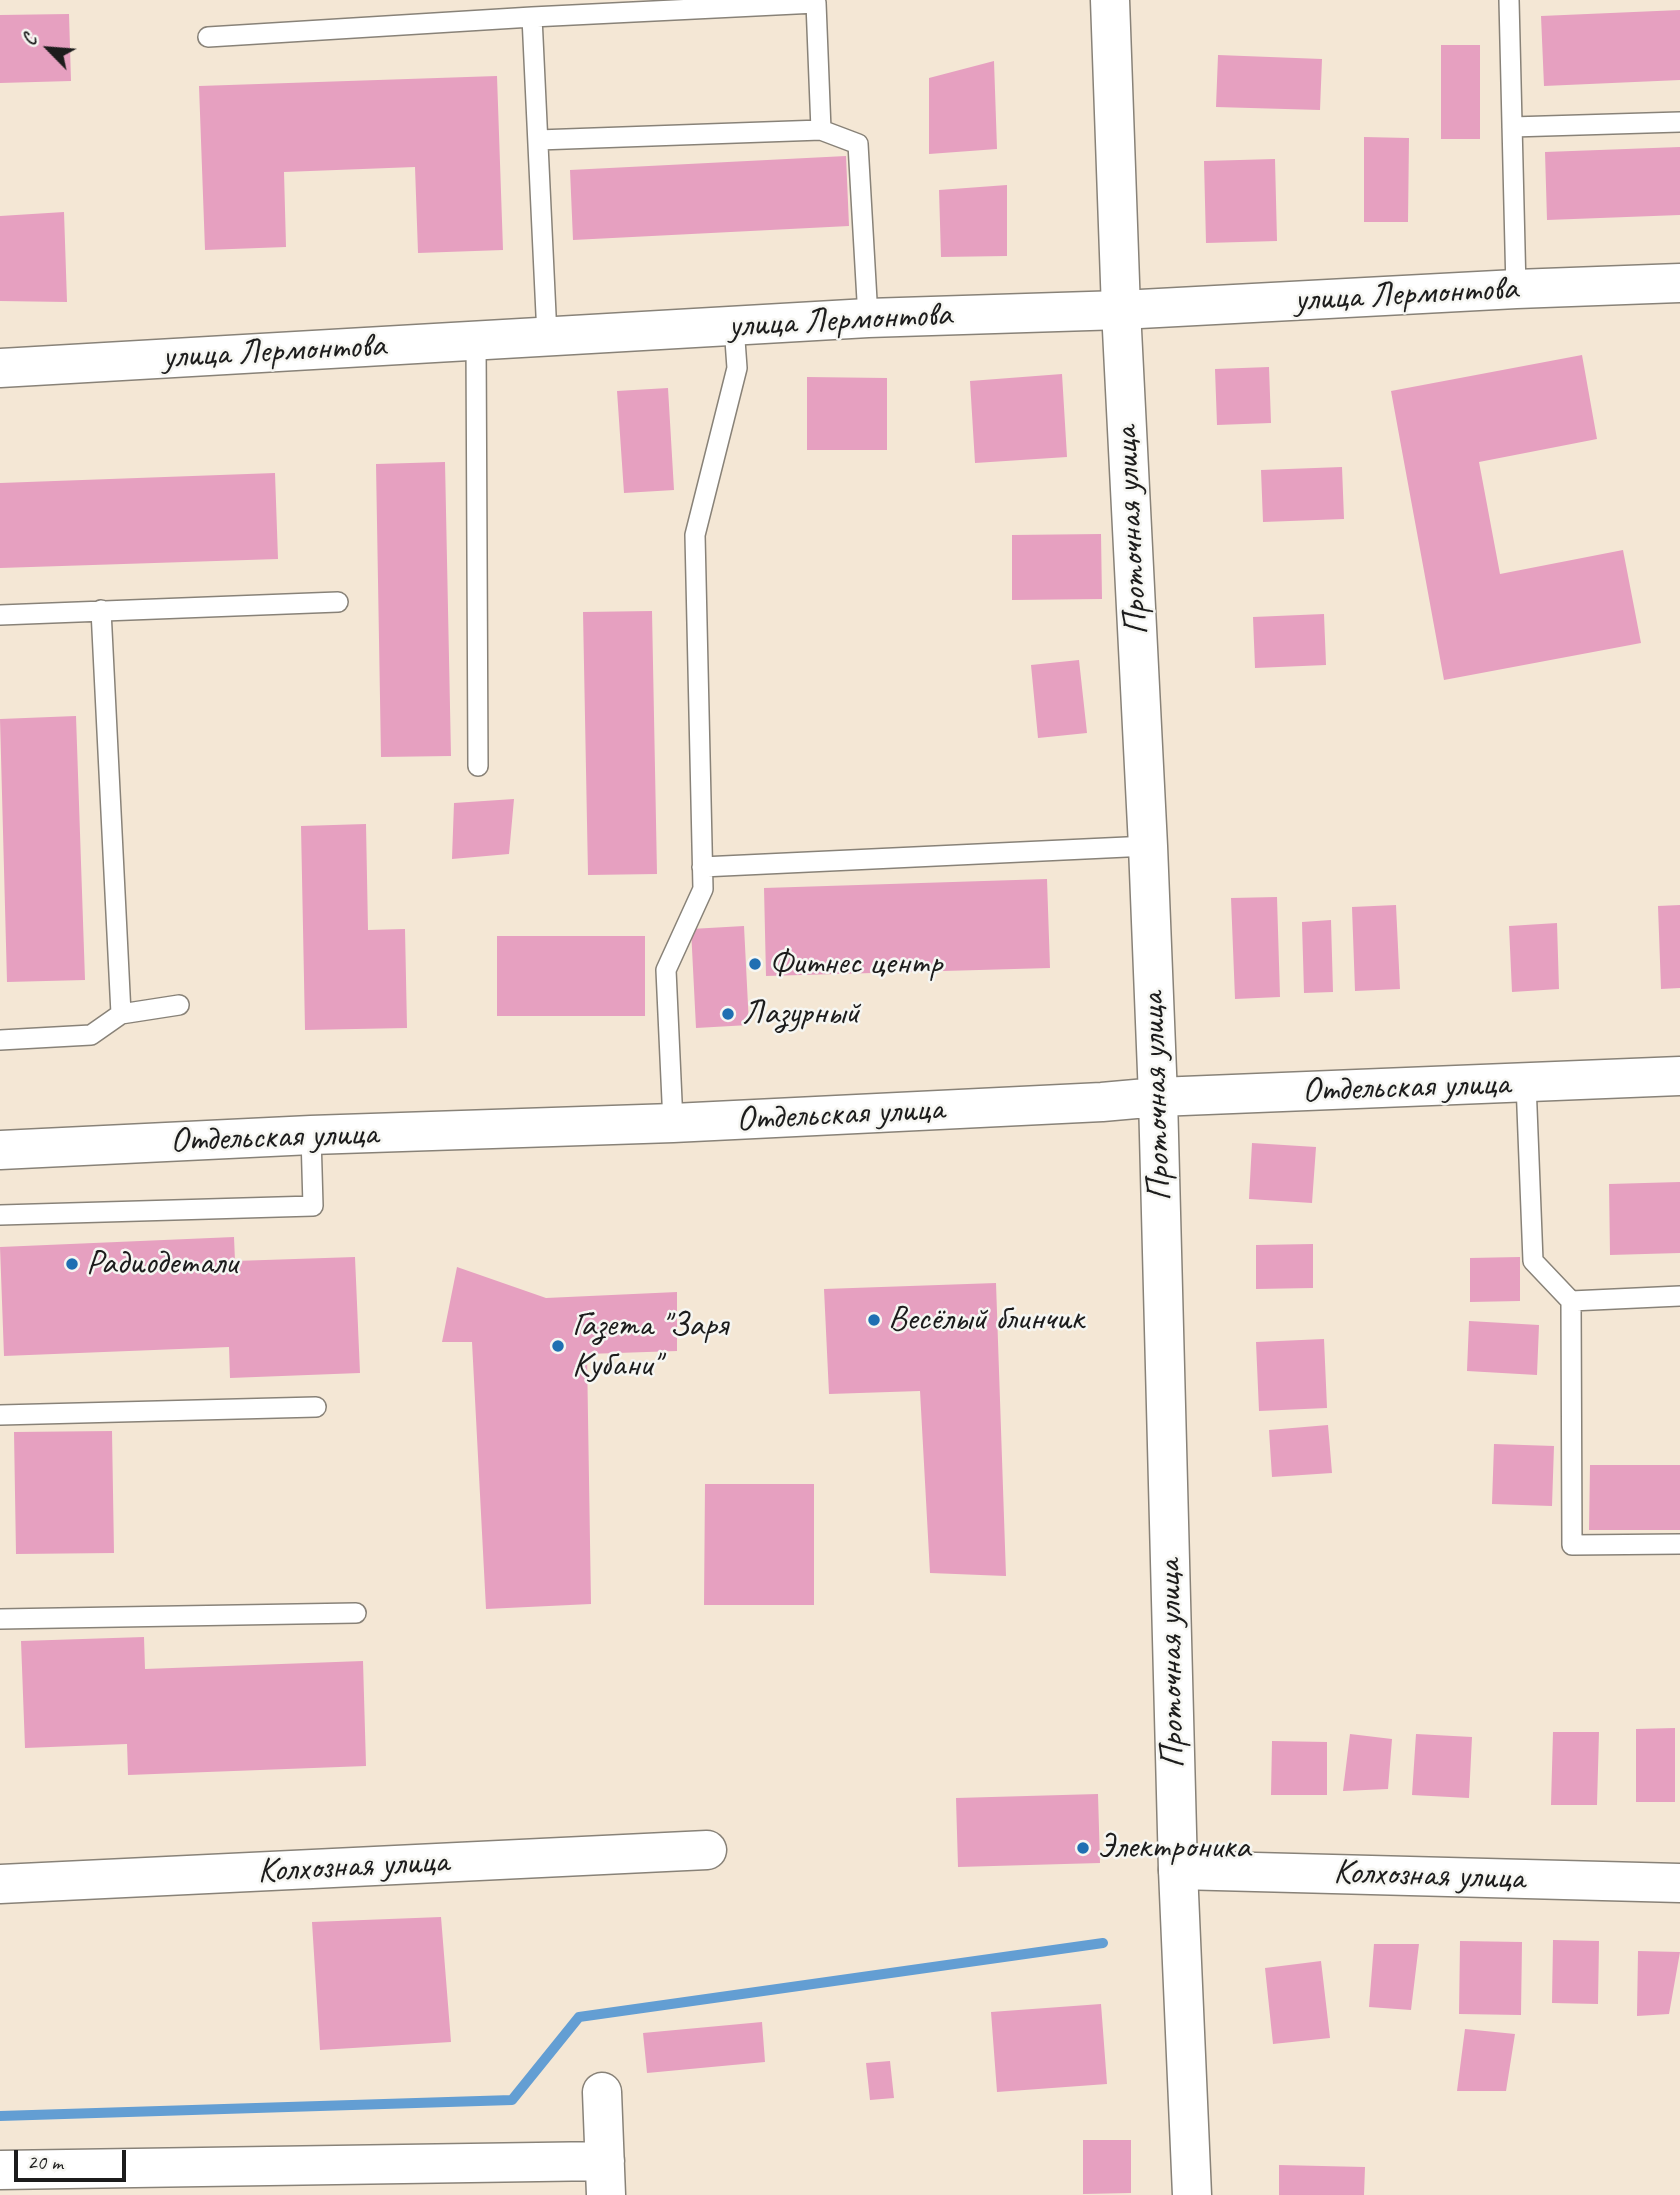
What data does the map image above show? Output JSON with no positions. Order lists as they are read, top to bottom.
{
  "streets": {
    "street": [
      "улица Лермонтова",
      "Проточная улица",
      "Отдельская улица",
      "Колхозная улица"
    ]
  },
  "crossings": [
    ["улица Лермонтова", "Проточная улица"],
    ["Проточная улица", "Отдельская улица"],
    ["Проточная улица", "Колхозная улица"]
  ],
  "places": [
    "Фитнес центр",
    "Лазурный",
    "Радиодетали",
    "Весёлый блинчик",
    "Газета \"Заря Кубани\"",
    "Электроника"
  ],
  "scale_bar": "20 m",
  "north": "top left"
}
